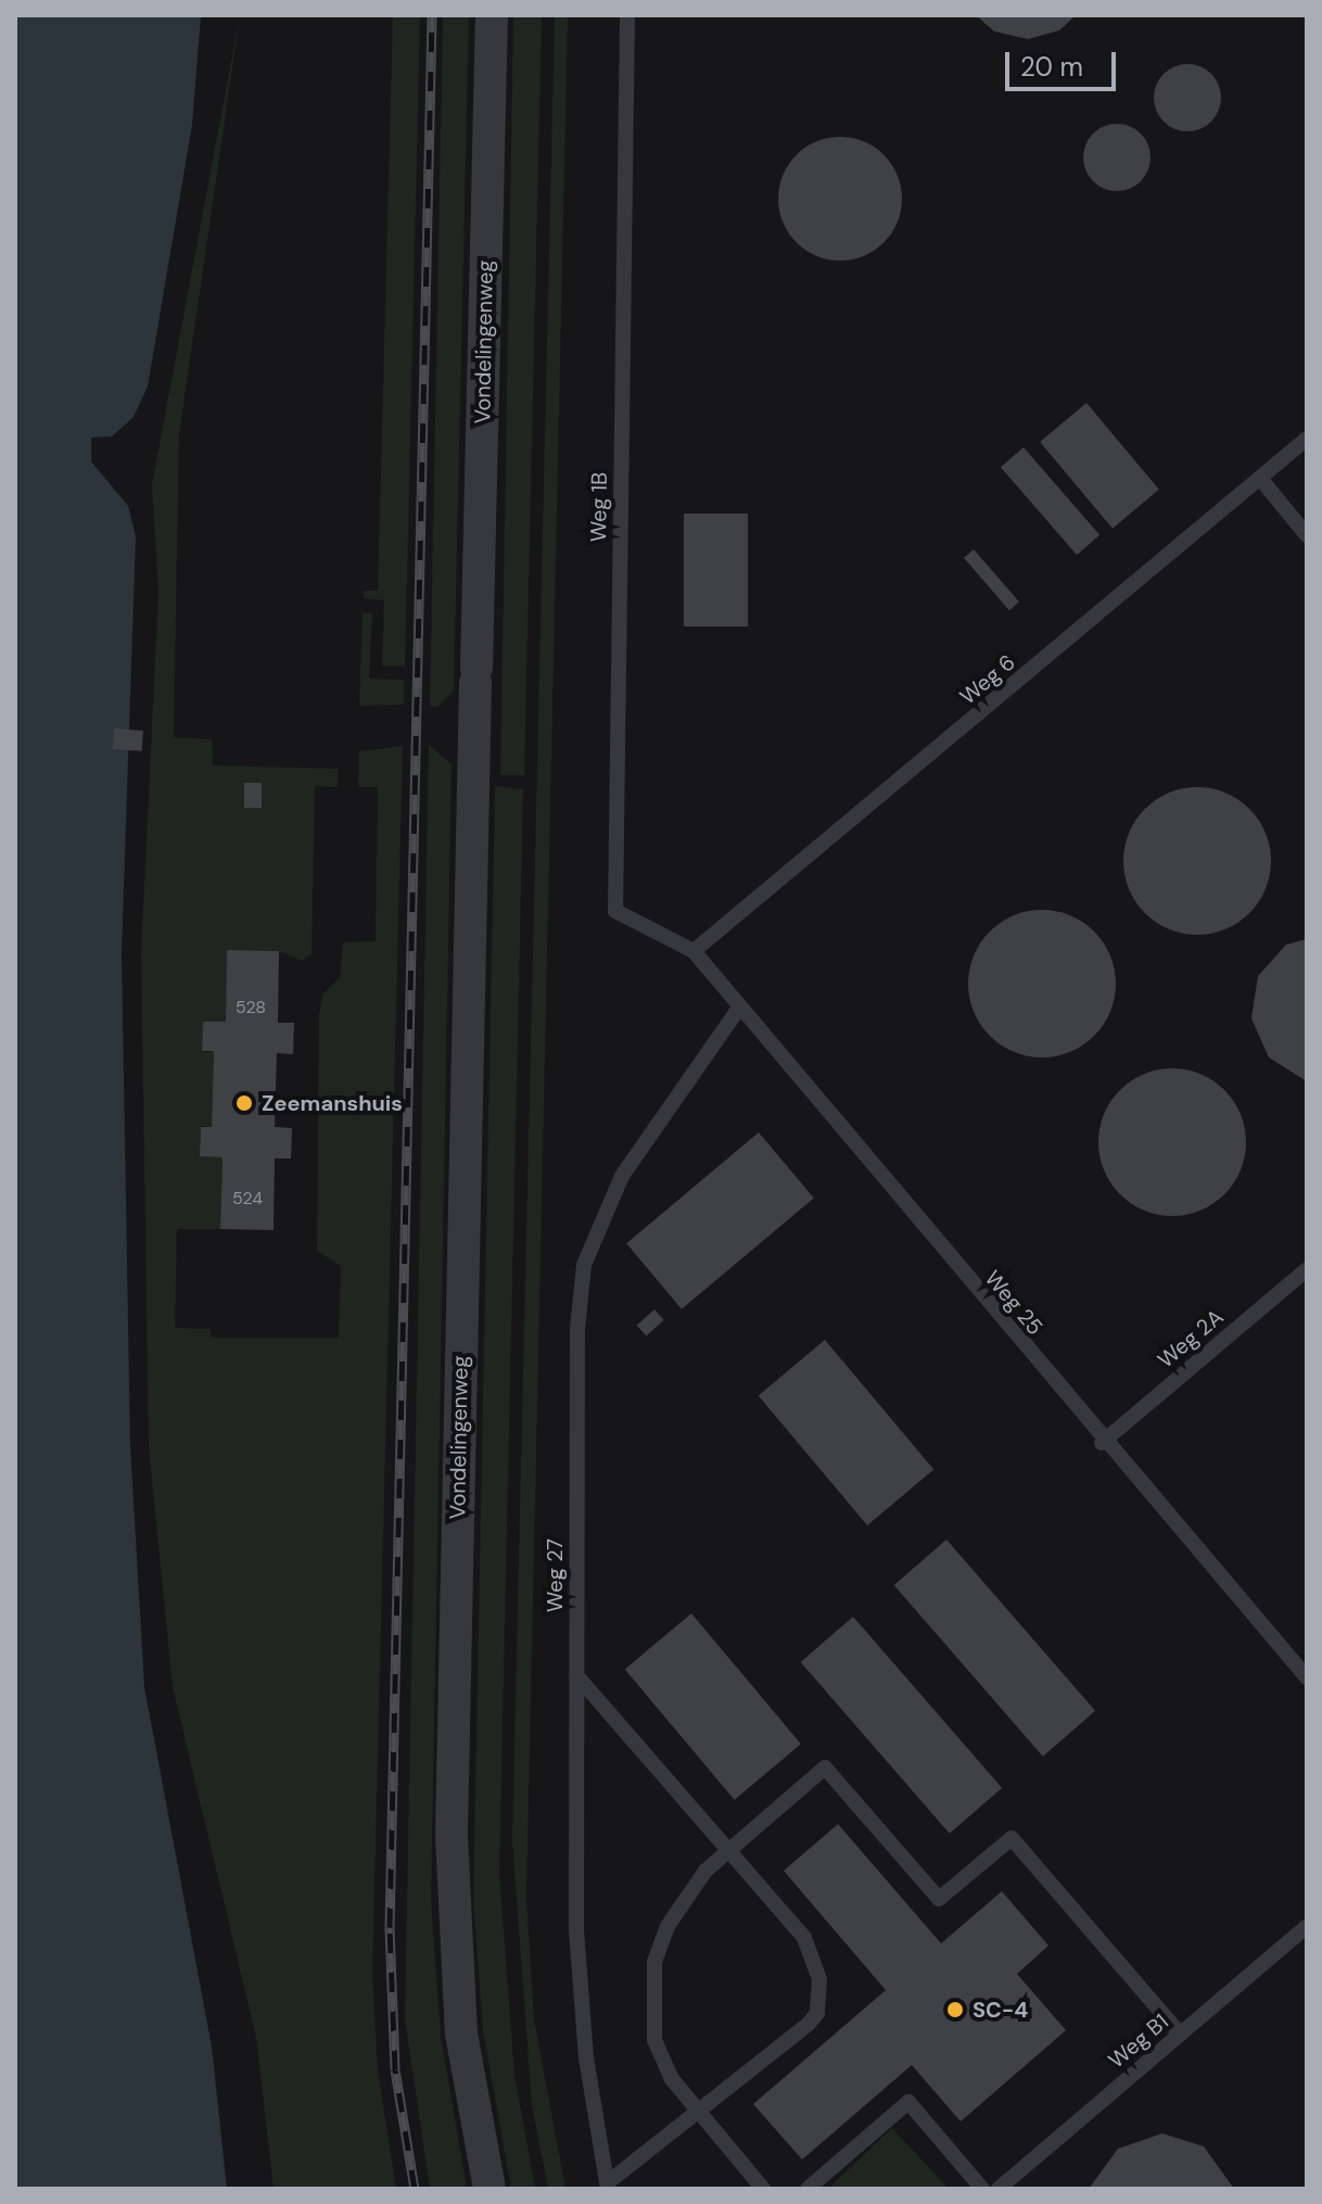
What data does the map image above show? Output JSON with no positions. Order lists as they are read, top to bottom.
{
  "streets": {
    "street": ["Vondelingenweg"],
    "lane": [
      "Weg 1B",
      "Weg 6",
      "Weg 25",
      "Weg 2A",
      "Weg 27",
      "Weg B1"
    ]
  },
  "crossings": [
    ["Weg 1B", "Weg 6"],
    ["Weg 1B", "Weg 25"],
    ["Weg 6", "Weg 25"],
    ["Weg 25", "Weg 2A"],
    ["Weg 25", "Weg 27"]
  ],
  "places": ["Zeemanshuis", "SC-4"],
  "house_numbers": ["528", "524"],
  "scale_bar": "20 m"
}
